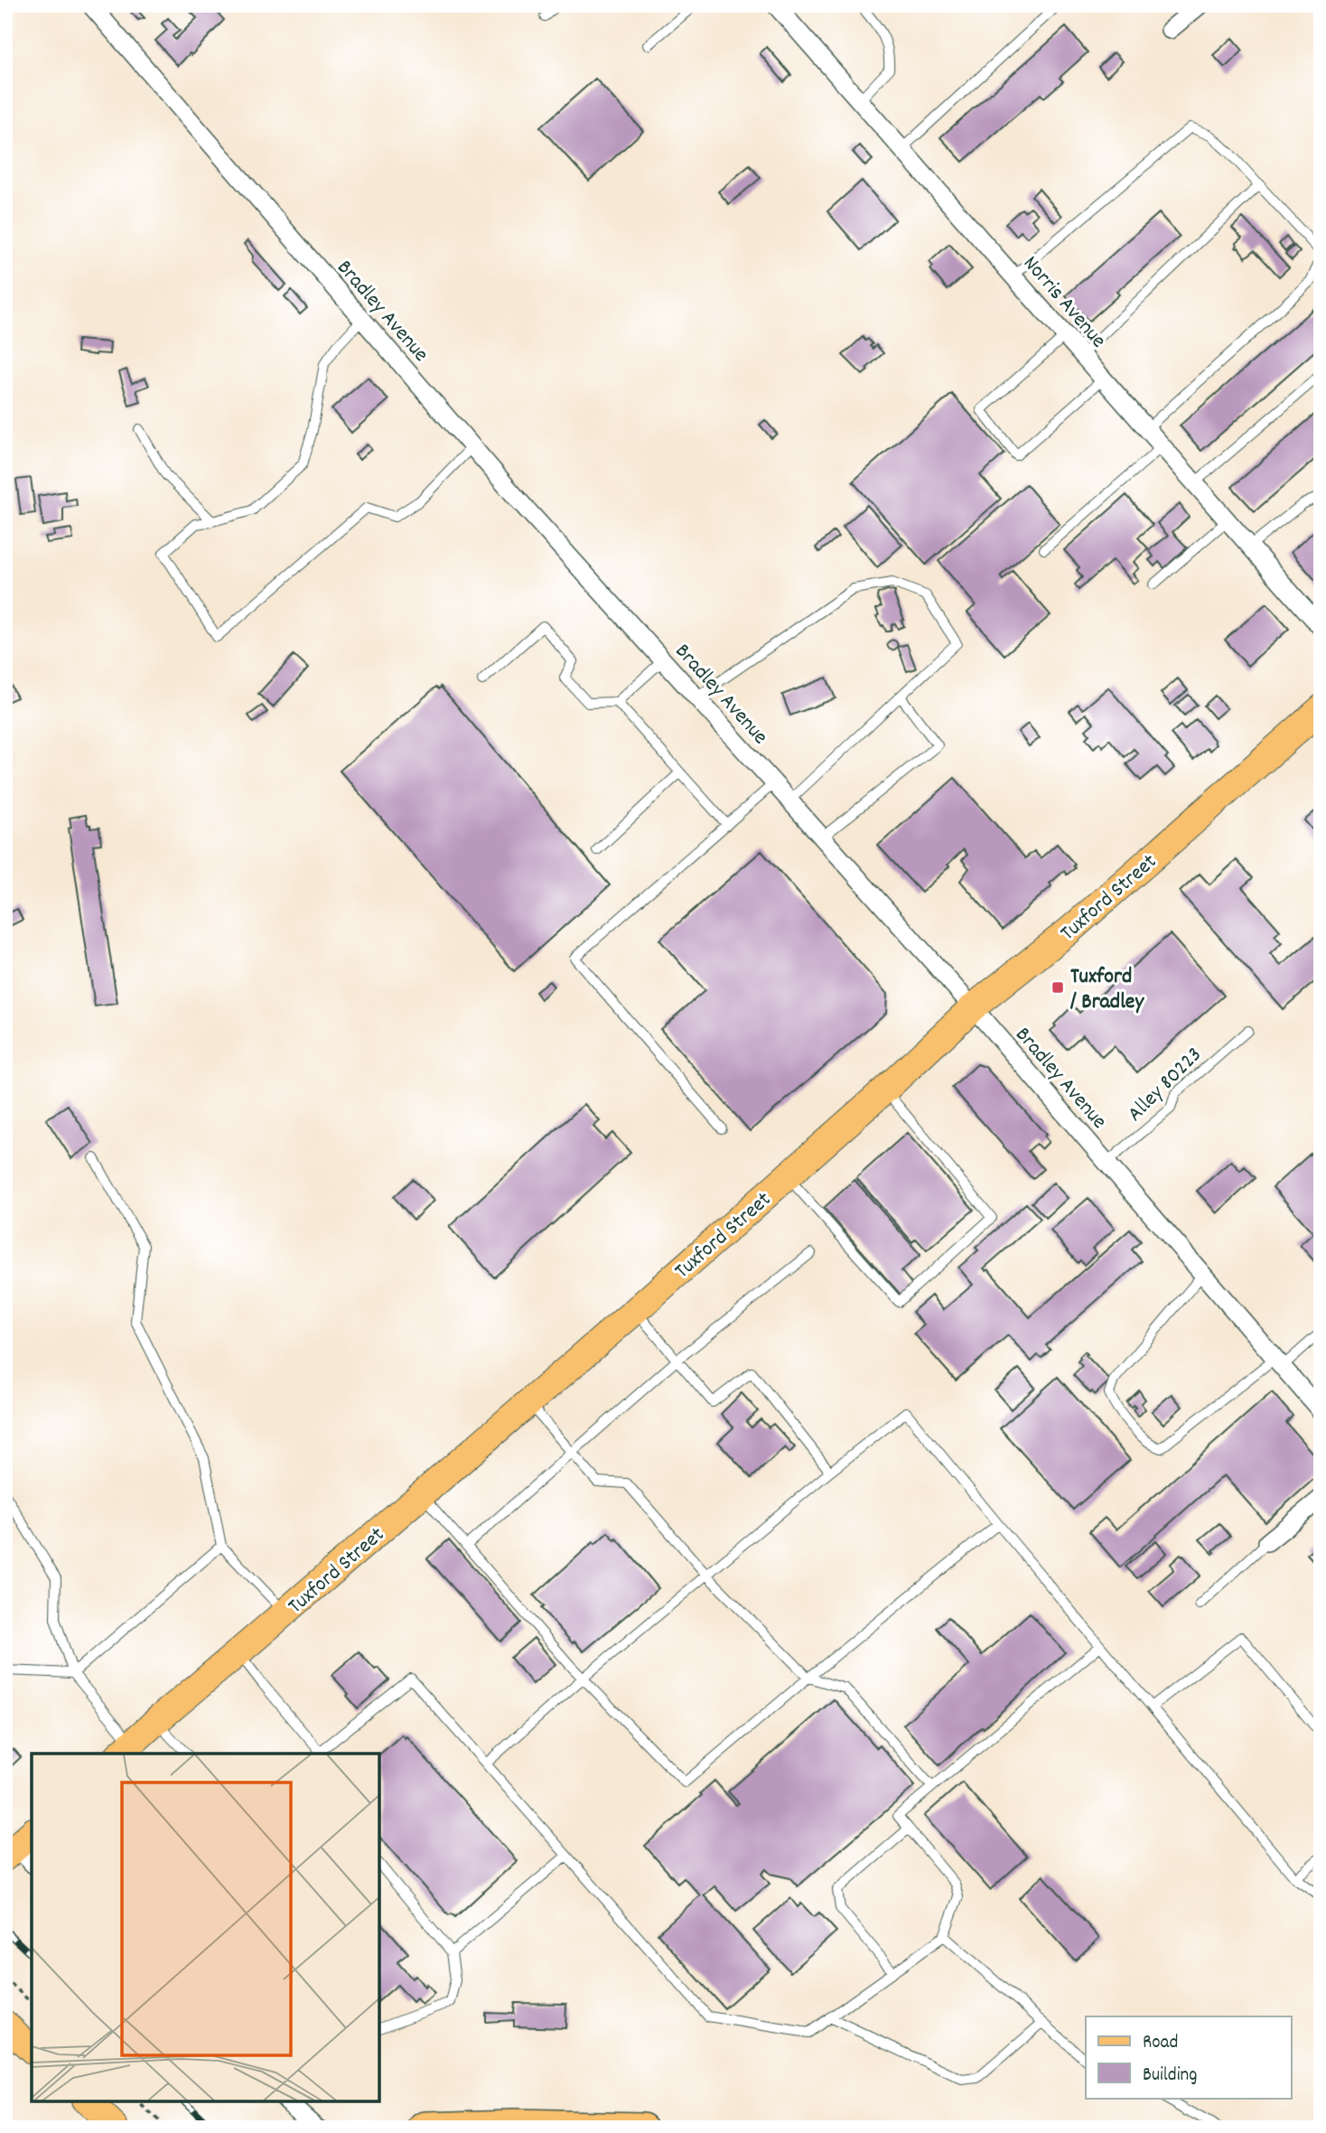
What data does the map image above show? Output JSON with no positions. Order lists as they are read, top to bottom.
{
  "streets": {
    "main road": ["Tuxford Street"],
    "street": ["Norris Avenue", "Bradley Avenue"],
    "lane": ["Alley 80223"]
  },
  "crossings": [
    ["Bradley Avenue", "Tuxford Street"],
    ["Bradley Avenue", "Alley 80223"]
  ],
  "places": {
    "transit": ["Tuxford / Bradley"]
  },
  "legend": ["Road", "Building"]
}
